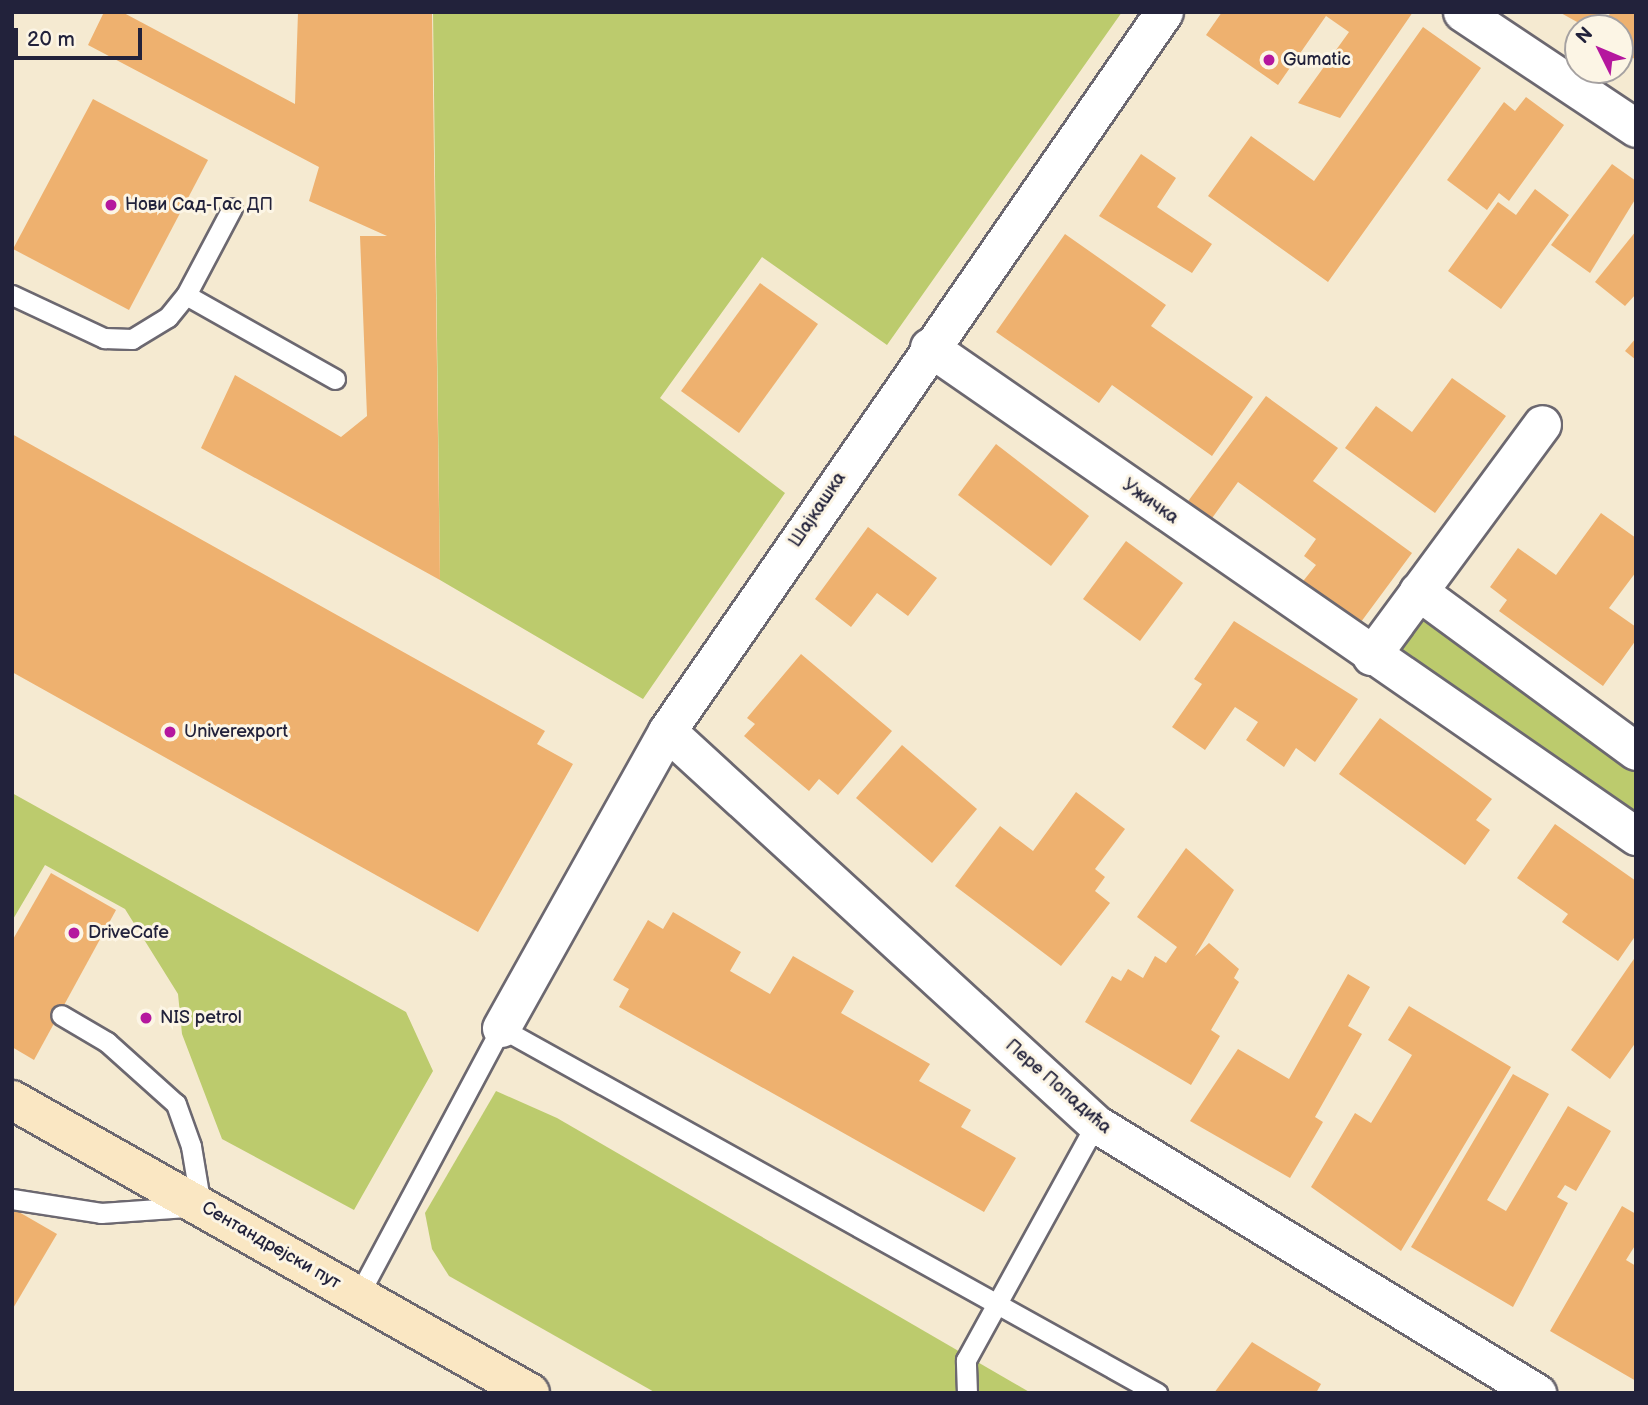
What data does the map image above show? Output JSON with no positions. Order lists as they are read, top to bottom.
{
  "streets": {
    "main road": ["Сентандрејски пут"],
    "street": ["Ужичка", "Шајкашка", "Пере Попадића"]
  },
  "crossings": [
    ["Ужичка", "Шајкашка"],
    ["Шајкашка", "Пере Попадића"]
  ],
  "places": [
    "Gumatic",
    "Нови Сад-Гас ДП",
    "Univerexport",
    "DriveCafe",
    "NIS petrol"
  ],
  "scale_bar": "20 m",
  "north": "top left"
}
